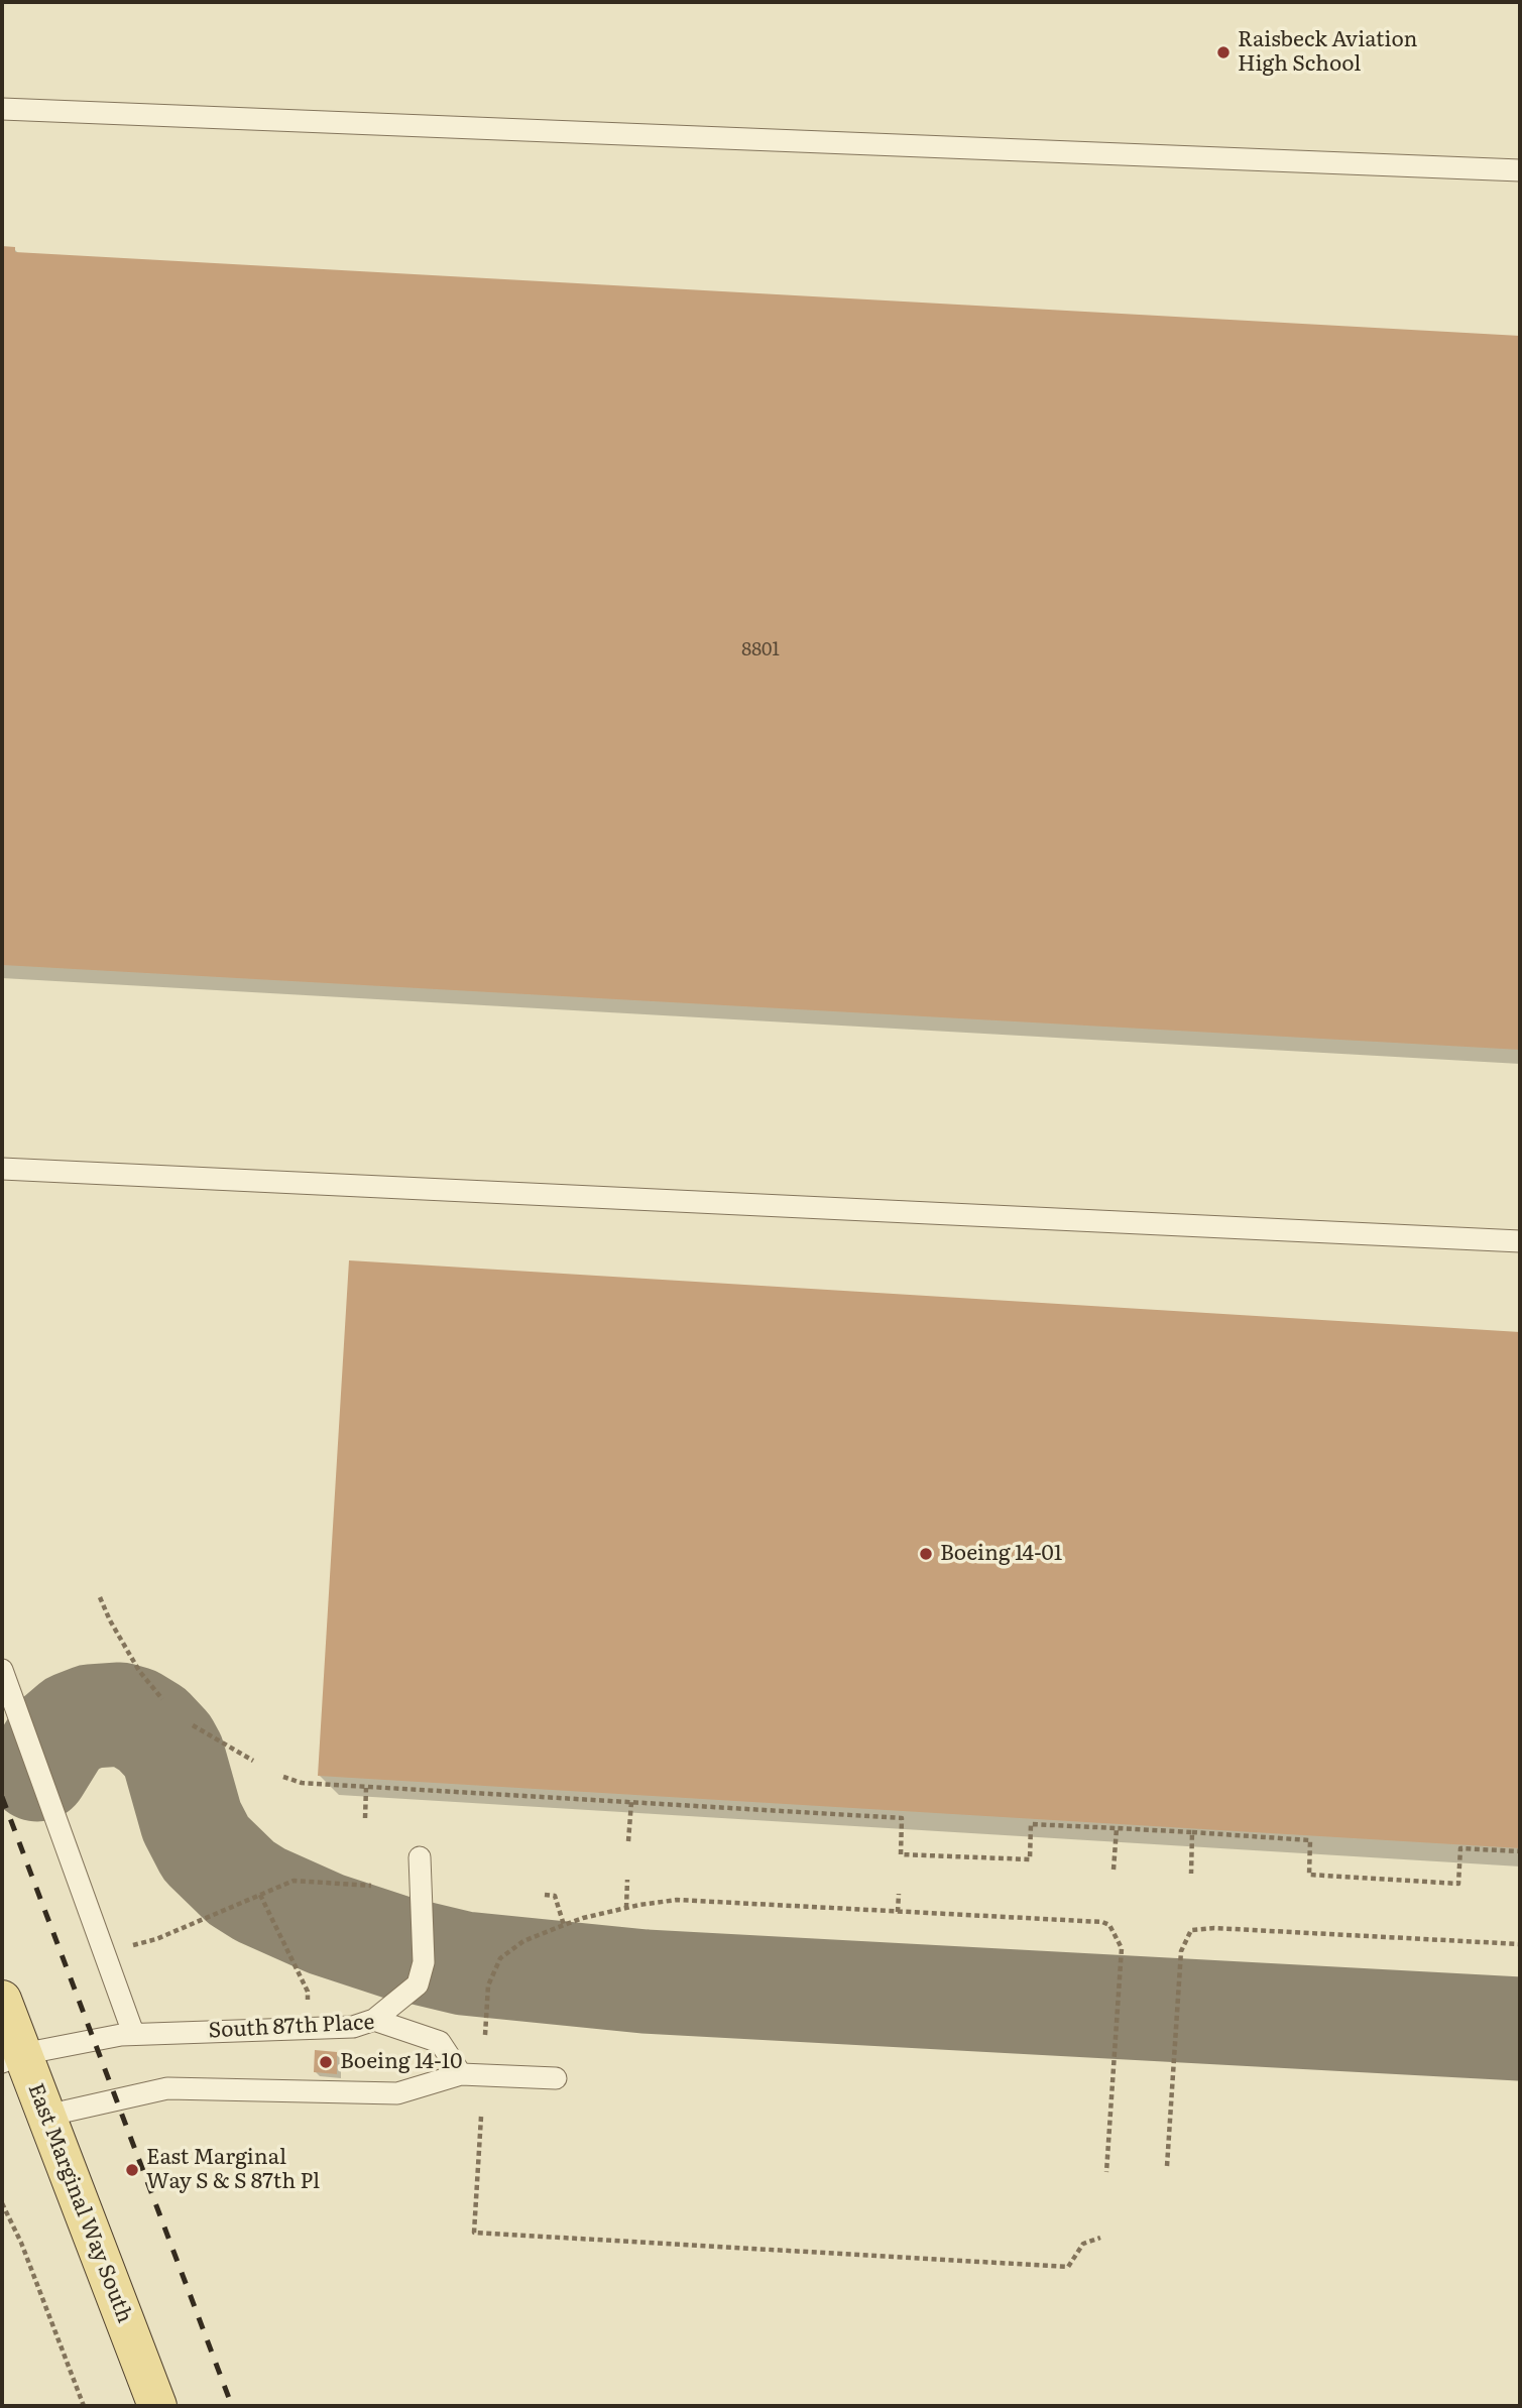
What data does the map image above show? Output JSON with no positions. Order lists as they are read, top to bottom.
{
  "streets": {
    "main road": ["East Marginal Way South"],
    "lane": ["South 87th Place"]
  },
  "crossings": [
    ["South 87th Place", "East Marginal Way South"]
  ],
  "places": [
    "Raisbeck Aviation High School",
    "Boeing 14-01",
    "Boeing 14-10",
    "East Marginal Way S & S 87th Pl"
  ],
  "house_numbers": ["8801"]
}
